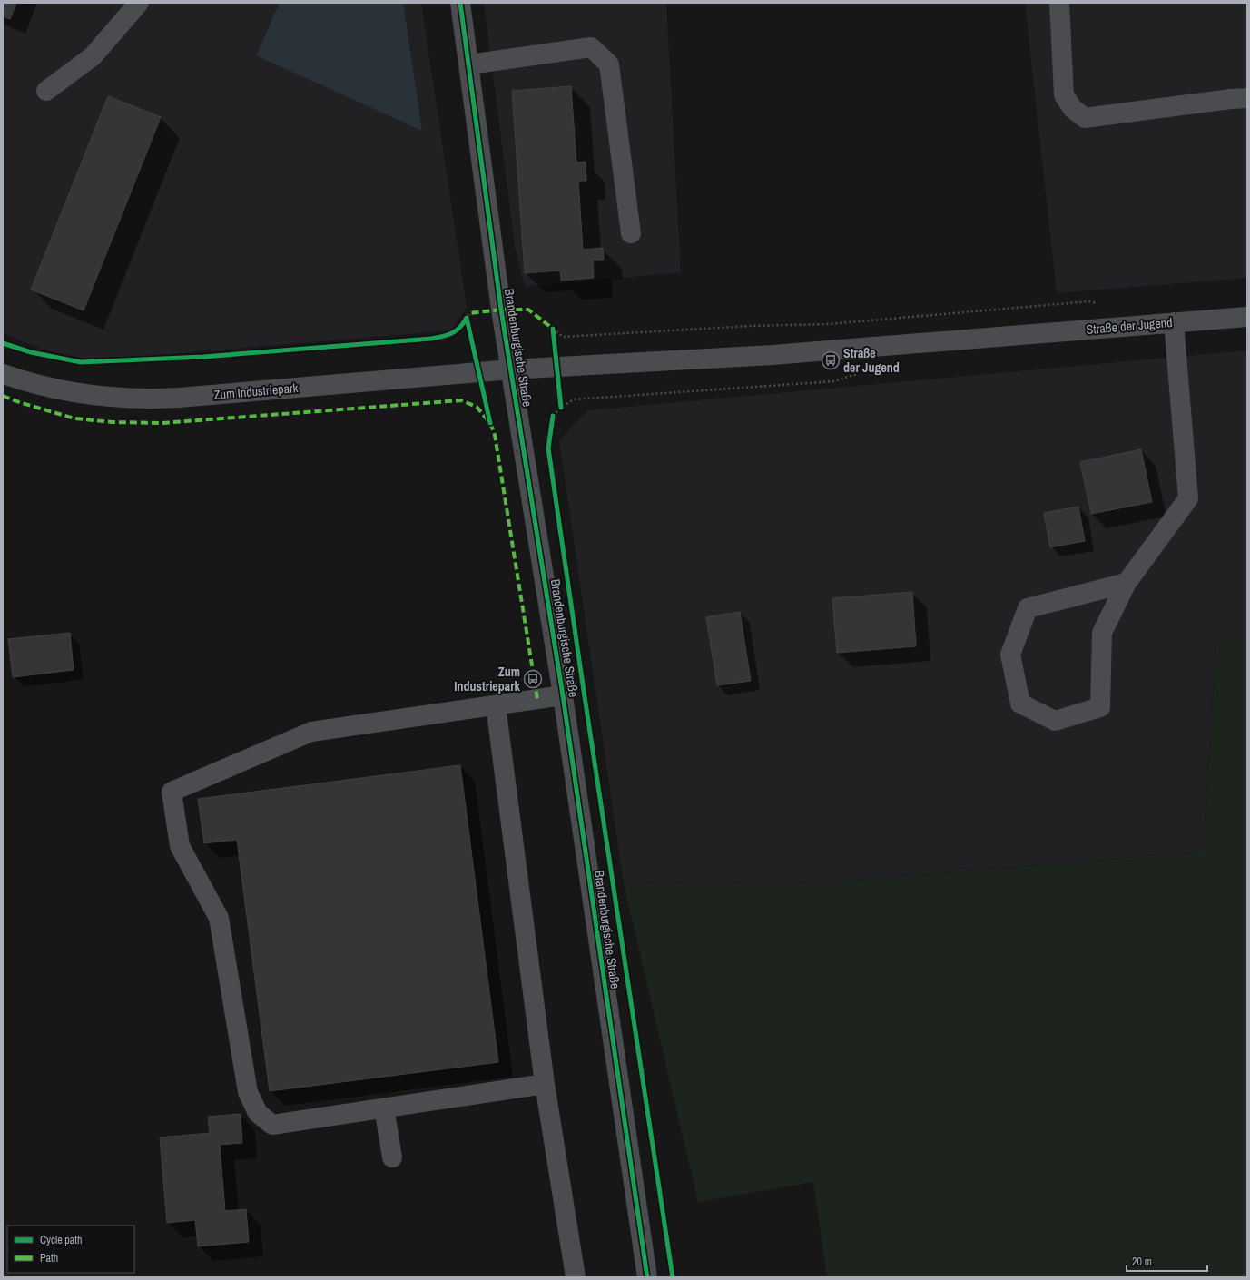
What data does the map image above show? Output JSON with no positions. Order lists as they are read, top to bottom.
{
  "streets": {
    "street": ["Straße der Jugend", "Brandenburgische Straße", "Zum Industriepark"]
  },
  "crossings": [
    ["Straße der Jugend", "Brandenburgische Straße"],
    ["Straße der Jugend", "Zum Industriepark"],
    ["Brandenburgische Straße", "Zum Industriepark"]
  ],
  "places": {
    "bus stop": ["Straße der Jugend", "Zum Industriepark"]
  },
  "legend": ["Cycle path", "Path"],
  "scale_bar": "20 m"
}
